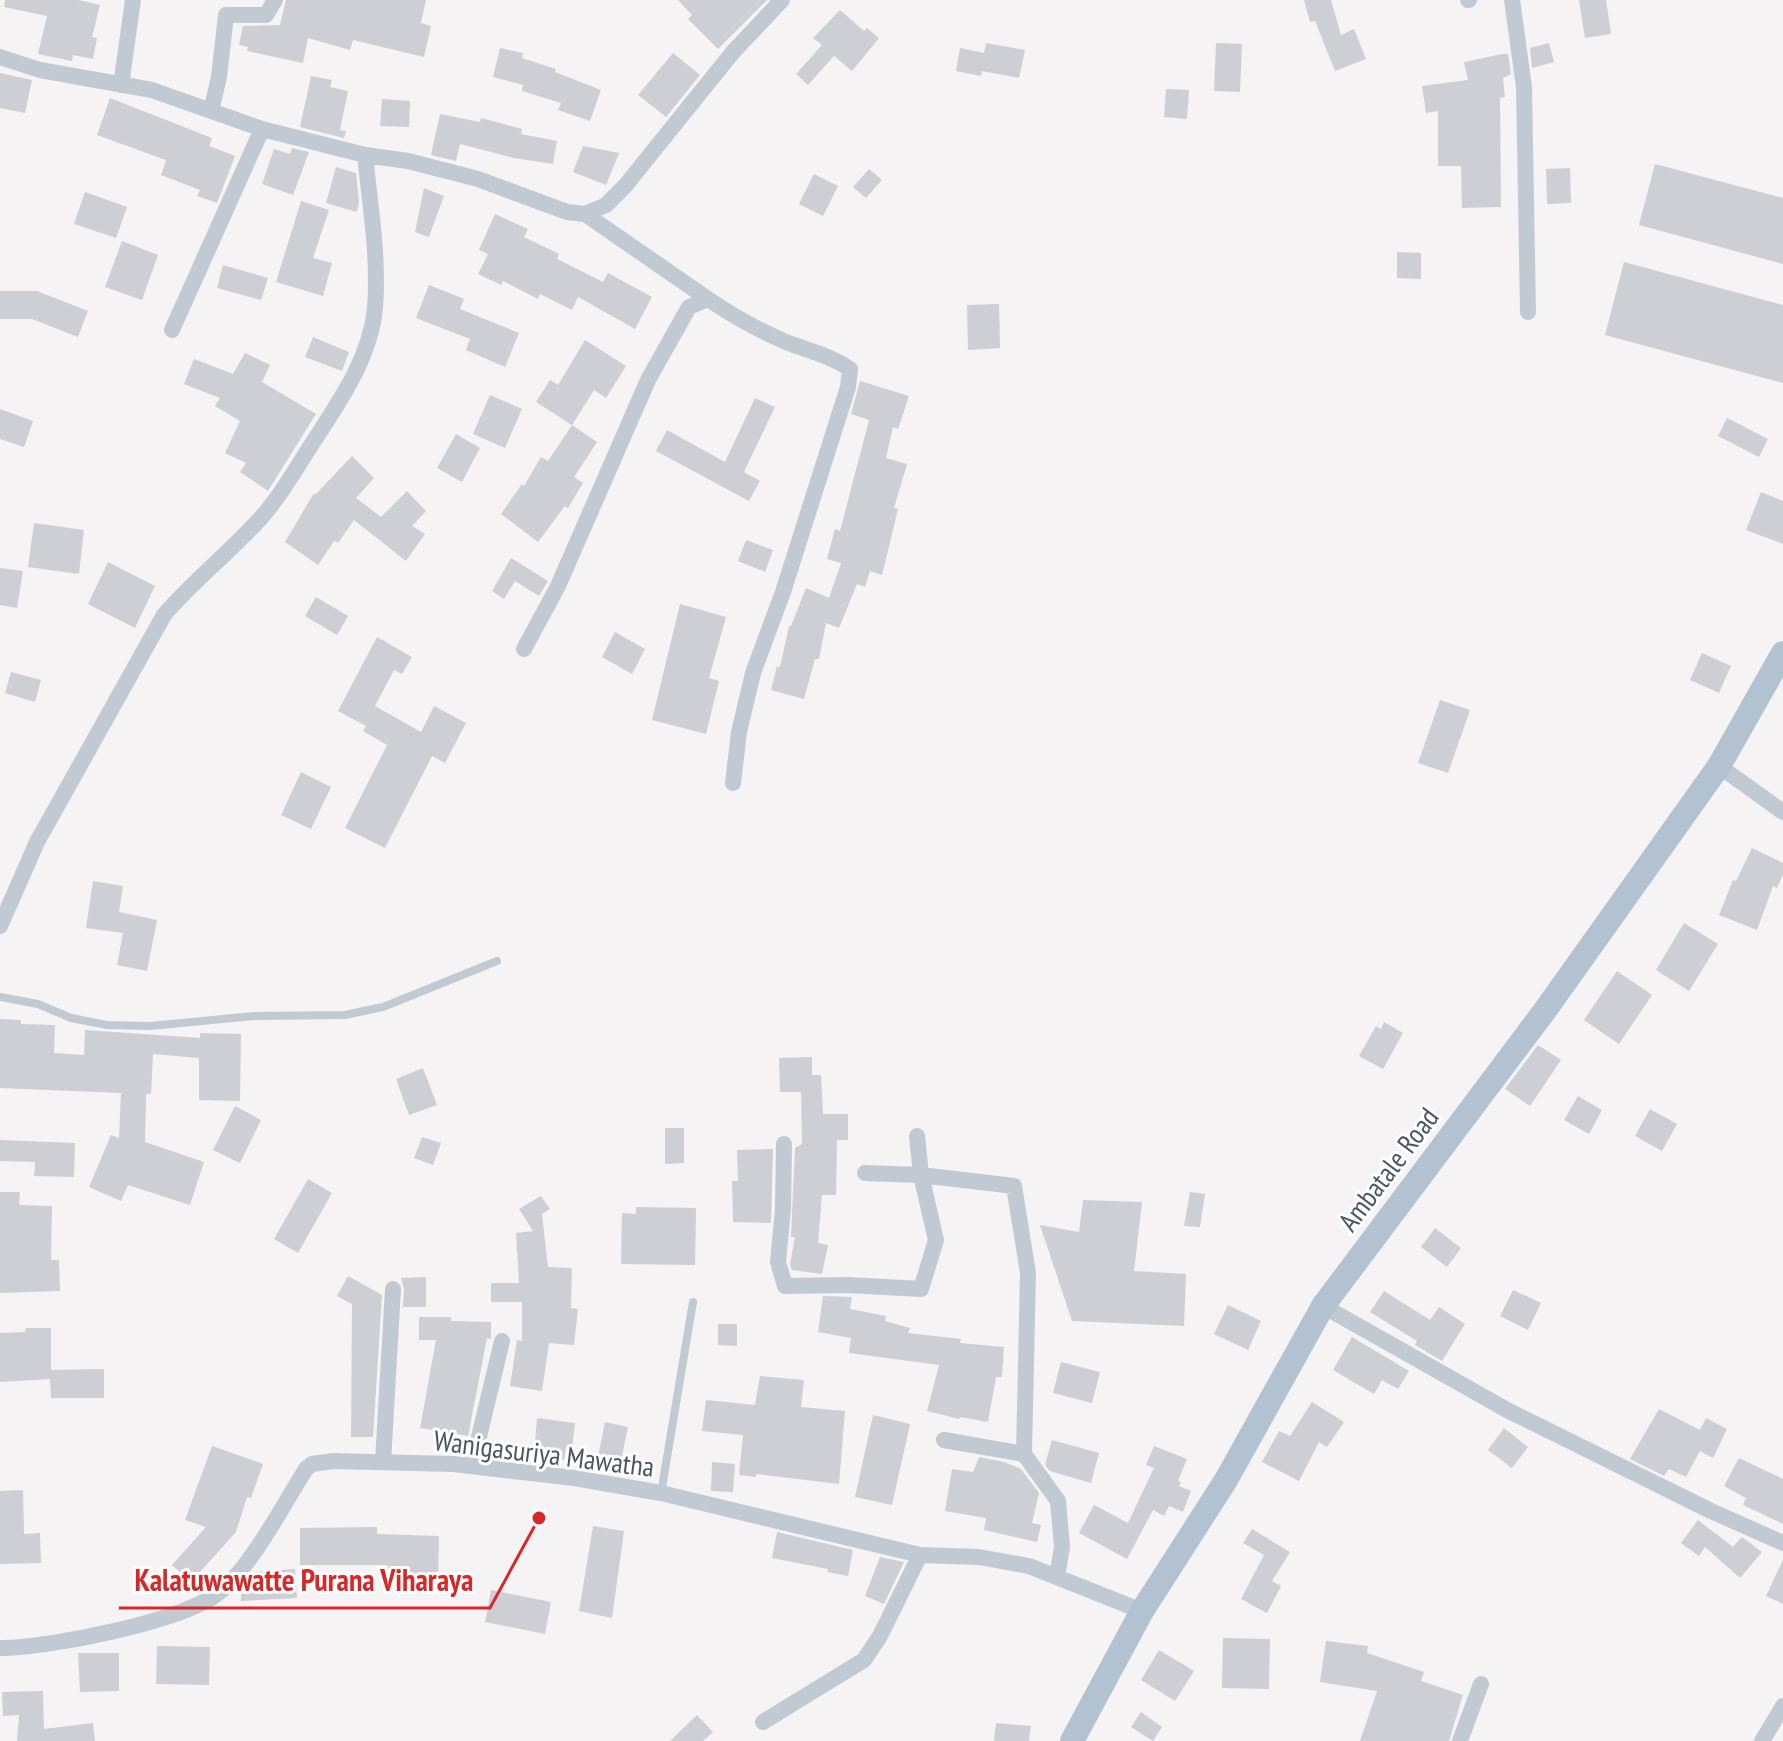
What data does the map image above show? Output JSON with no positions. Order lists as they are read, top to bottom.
{
  "streets": {
    "main road": ["Ambatale Road"],
    "street": ["Wanigasuriya Mawatha"]
  },
  "crossings": [
    ["Ambatale Road", "Wanigasuriya Mawatha"]
  ],
  "places": ["Kalatuwawatte Purana Viharaya"]
}
